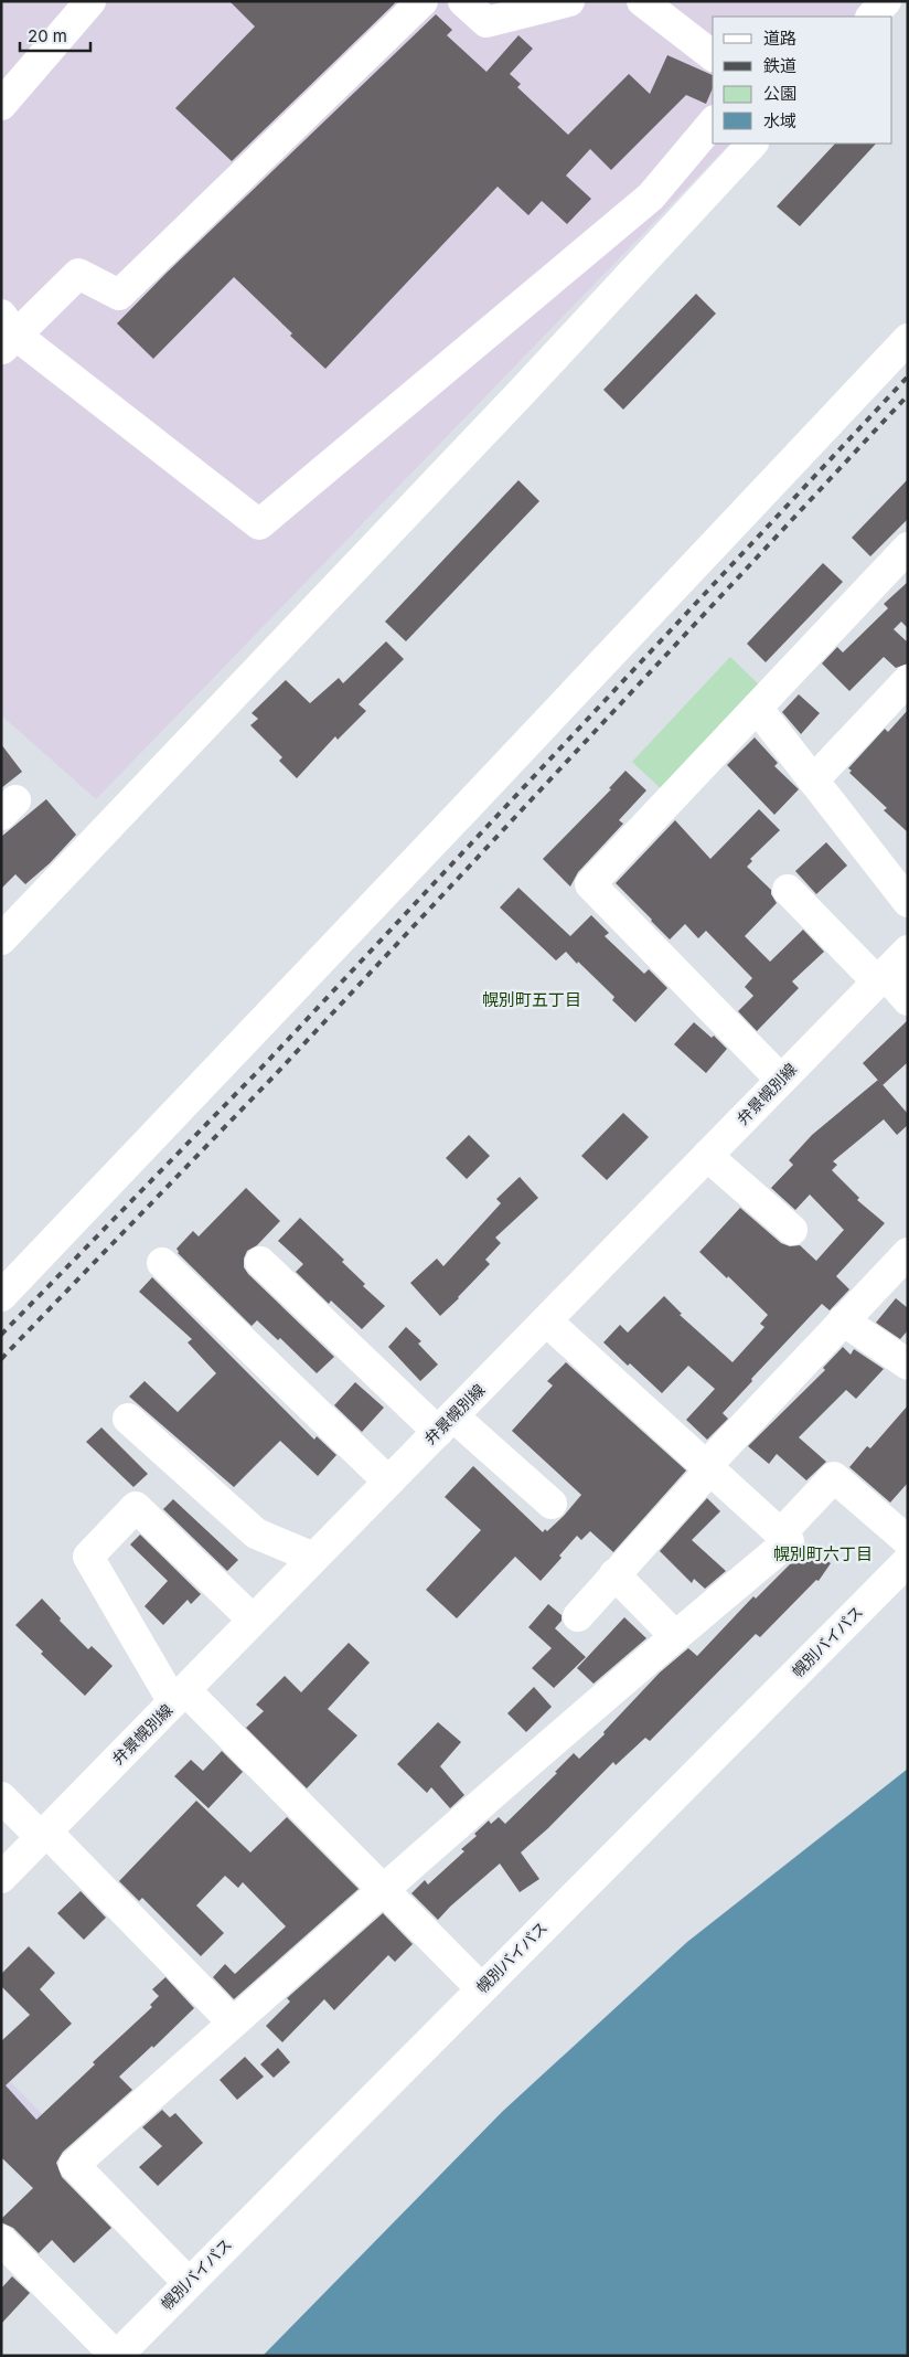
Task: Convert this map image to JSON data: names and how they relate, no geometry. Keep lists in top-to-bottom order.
{
  "streets": {
    "main road": ["弁景幌別線", "幌別バイパス"]
  },
  "districts": ["幌別町五丁目", "幌別町六丁目"],
  "legend": [
    "道路",
    "鉄道",
    "公園",
    "水域"
  ],
  "scale_bar": "20 m"
}
